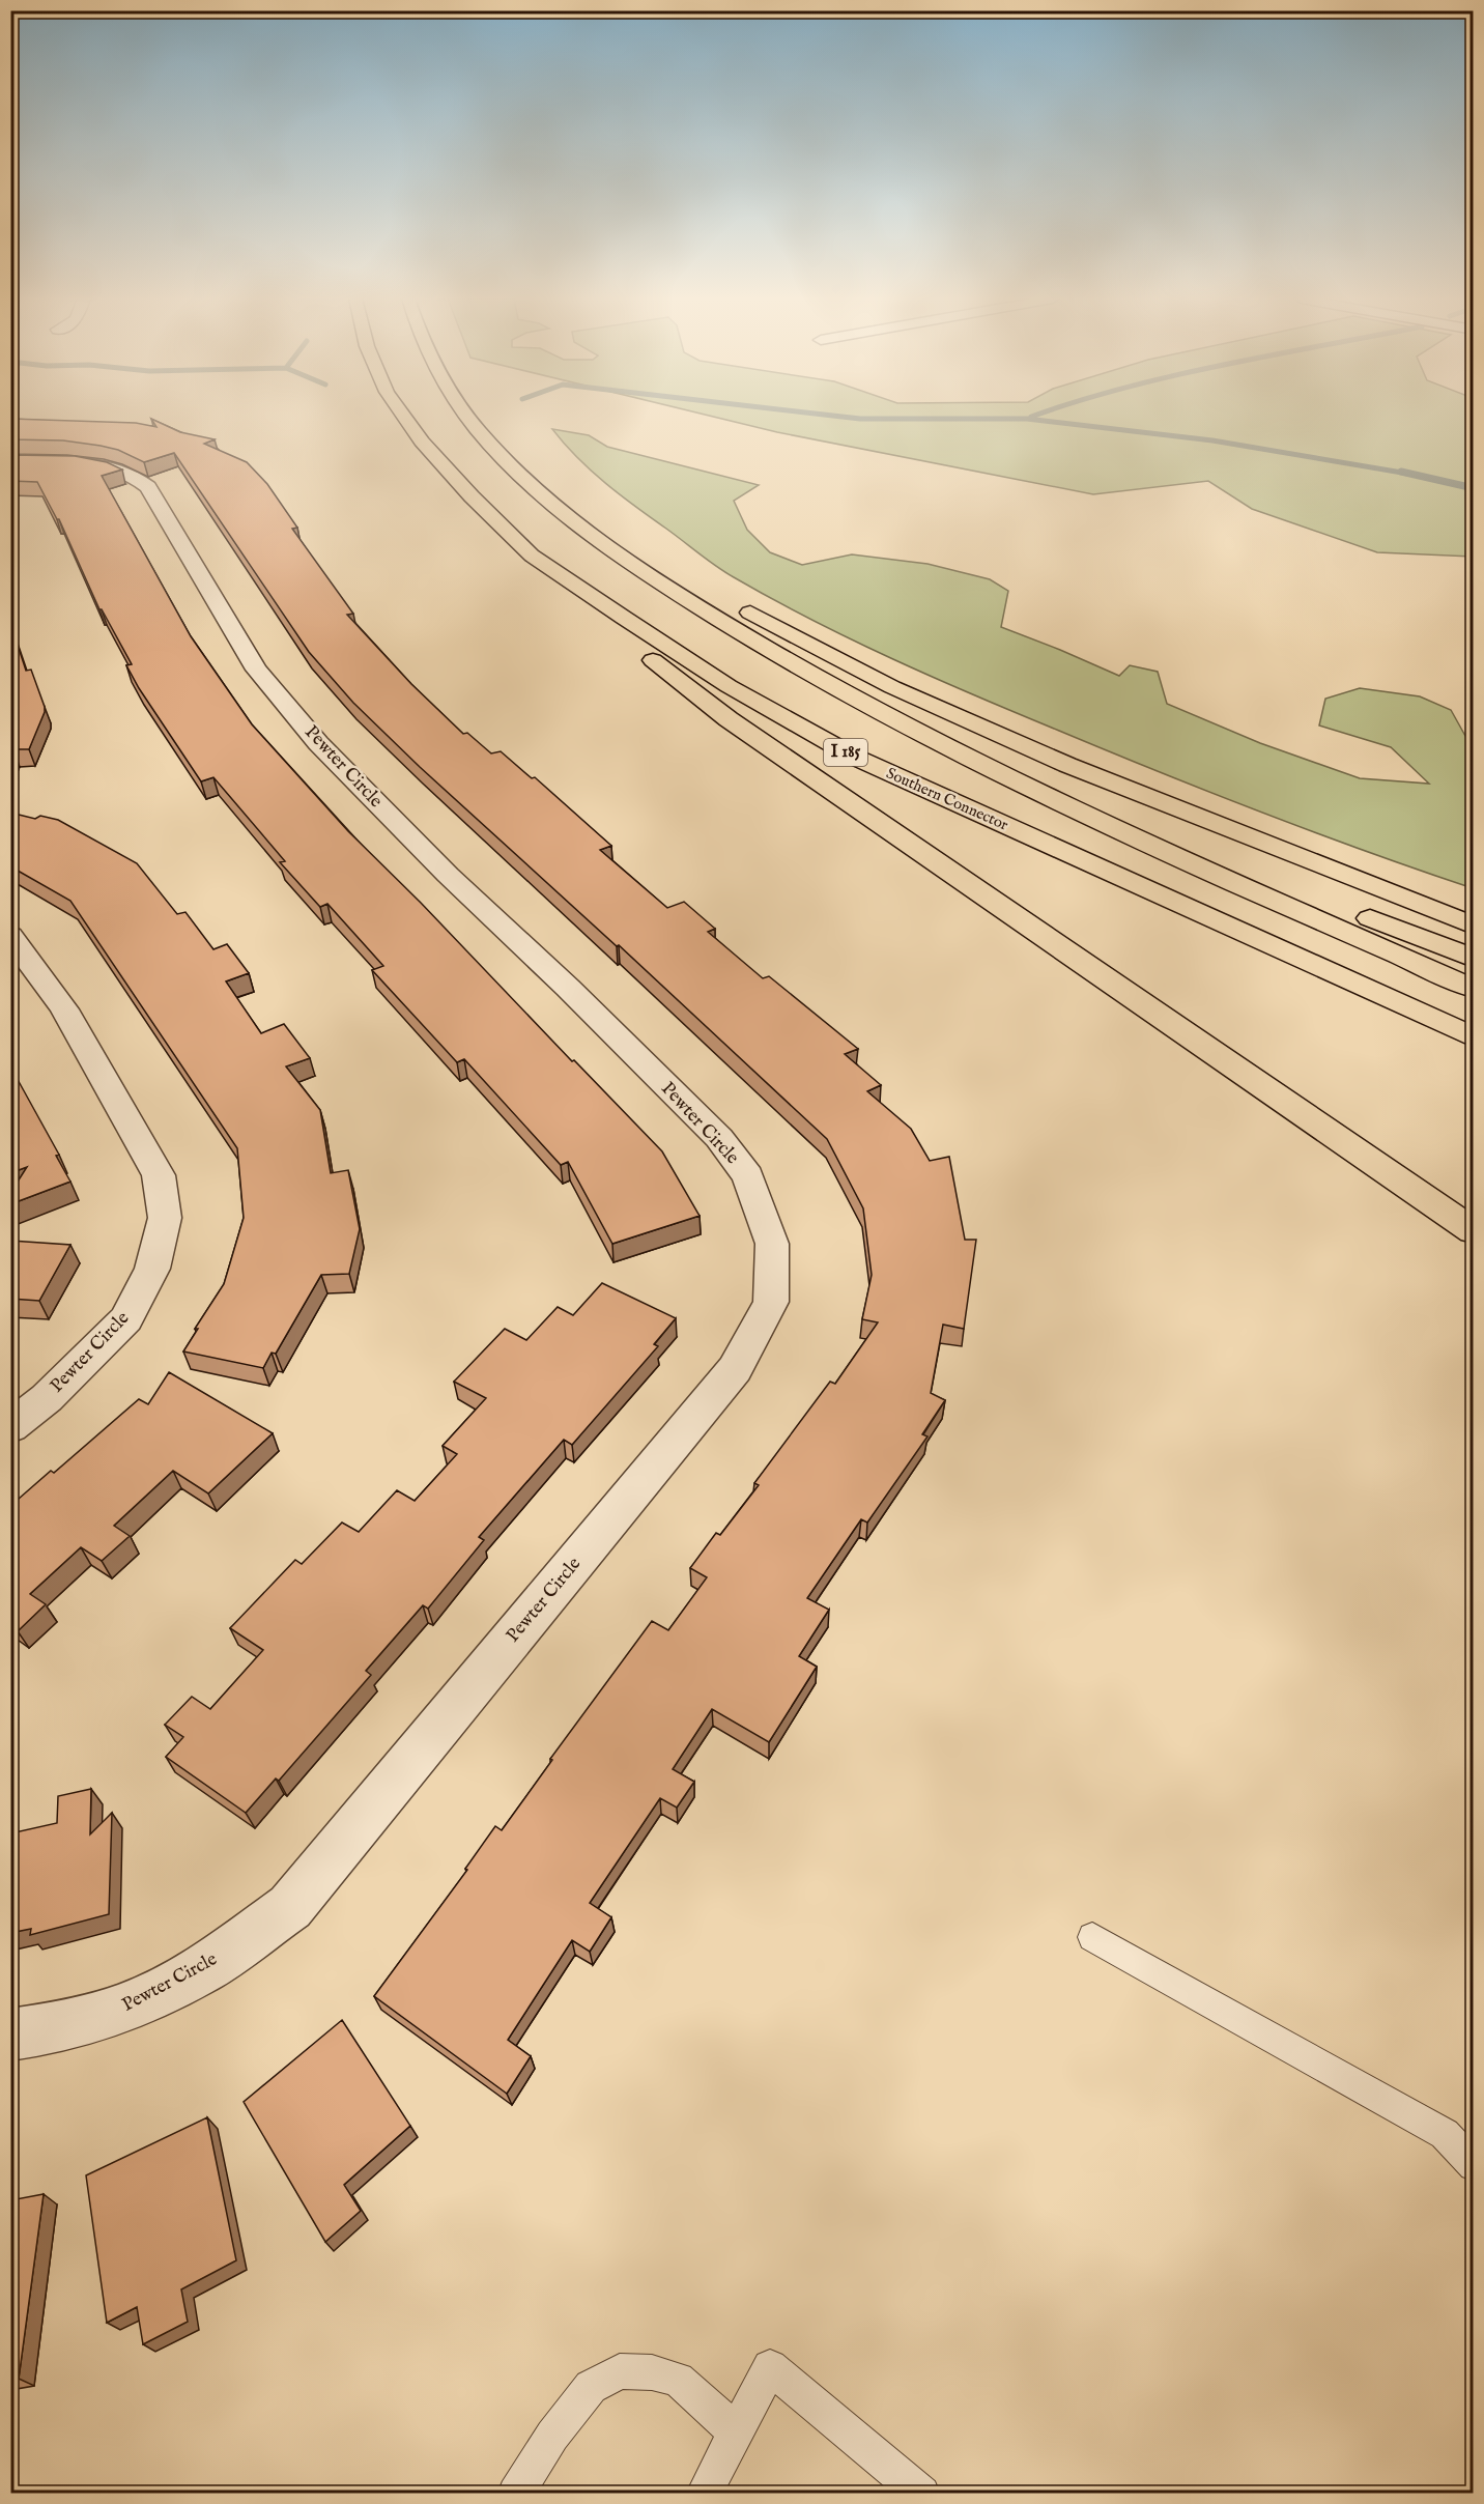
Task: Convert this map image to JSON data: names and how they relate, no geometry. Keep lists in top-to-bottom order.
{
  "streets": {
    "highway": ["I 185", "Southern Connector"],
    "street": ["Pewter Circle"]
  }
}
